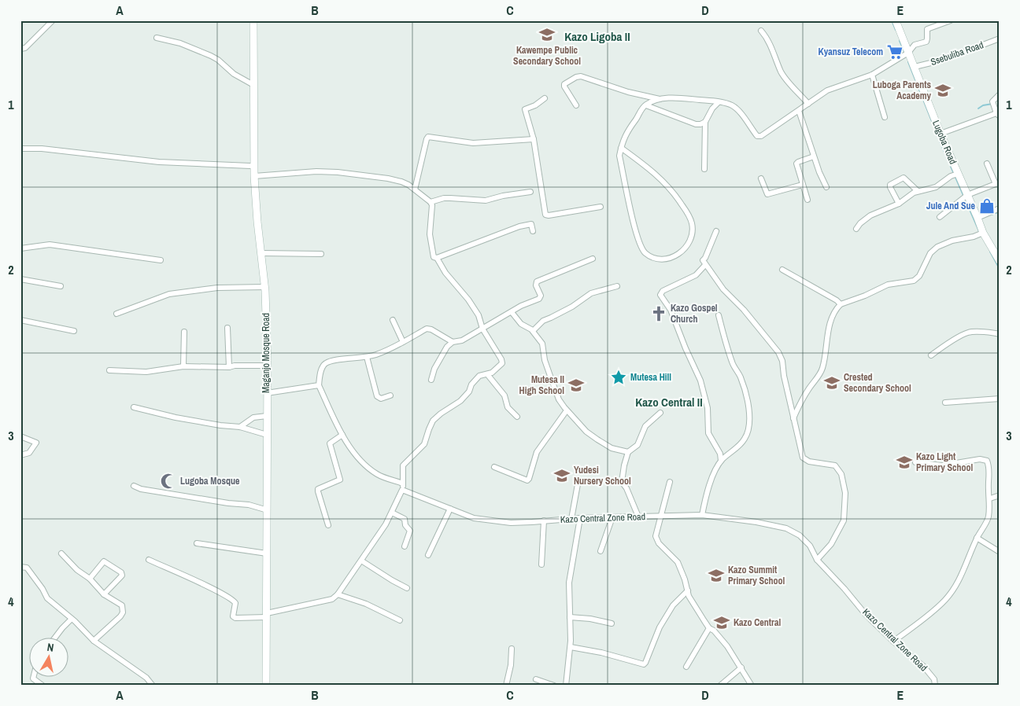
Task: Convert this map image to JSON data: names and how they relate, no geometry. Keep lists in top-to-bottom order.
{
  "streets": {
    "street": [
      "Ssebuliba Road",
      "Lugoba Road",
      "Maganjo Mosque Road",
      "Kazo Central Zone Road"
    ]
  },
  "crossings": [
    ["Ssebuliba Road", "Lugoba Road"]
  ],
  "districts": ["Kazo Ligoba II", "Kazo Central II"],
  "places": {
    "school or university": [
      "Kawempe Public Secondary School",
      "Luboga Parents Academy",
      "Crested Secondary School",
      "Mutesa II High School",
      "Kazo Light Primary School",
      "Yudesi Nursery School",
      "Kazo Summit Primary School",
      "Kazo Central"
    ],
    "supermarket": ["Kyansuz Telecom"],
    "shop": ["Jule And Sue"],
    "church": ["Kazo Gospel Church"],
    "place": ["Mutesa Hill"],
    "mosque": ["Lugoba Mosque"]
  },
  "north": "top",
  "grid": {
    "columns": [
      "A",
      "B",
      "C",
      "D",
      "E"
    ],
    "rows": [
      "1",
      "2",
      "3",
      "4"
    ]
  }
}
